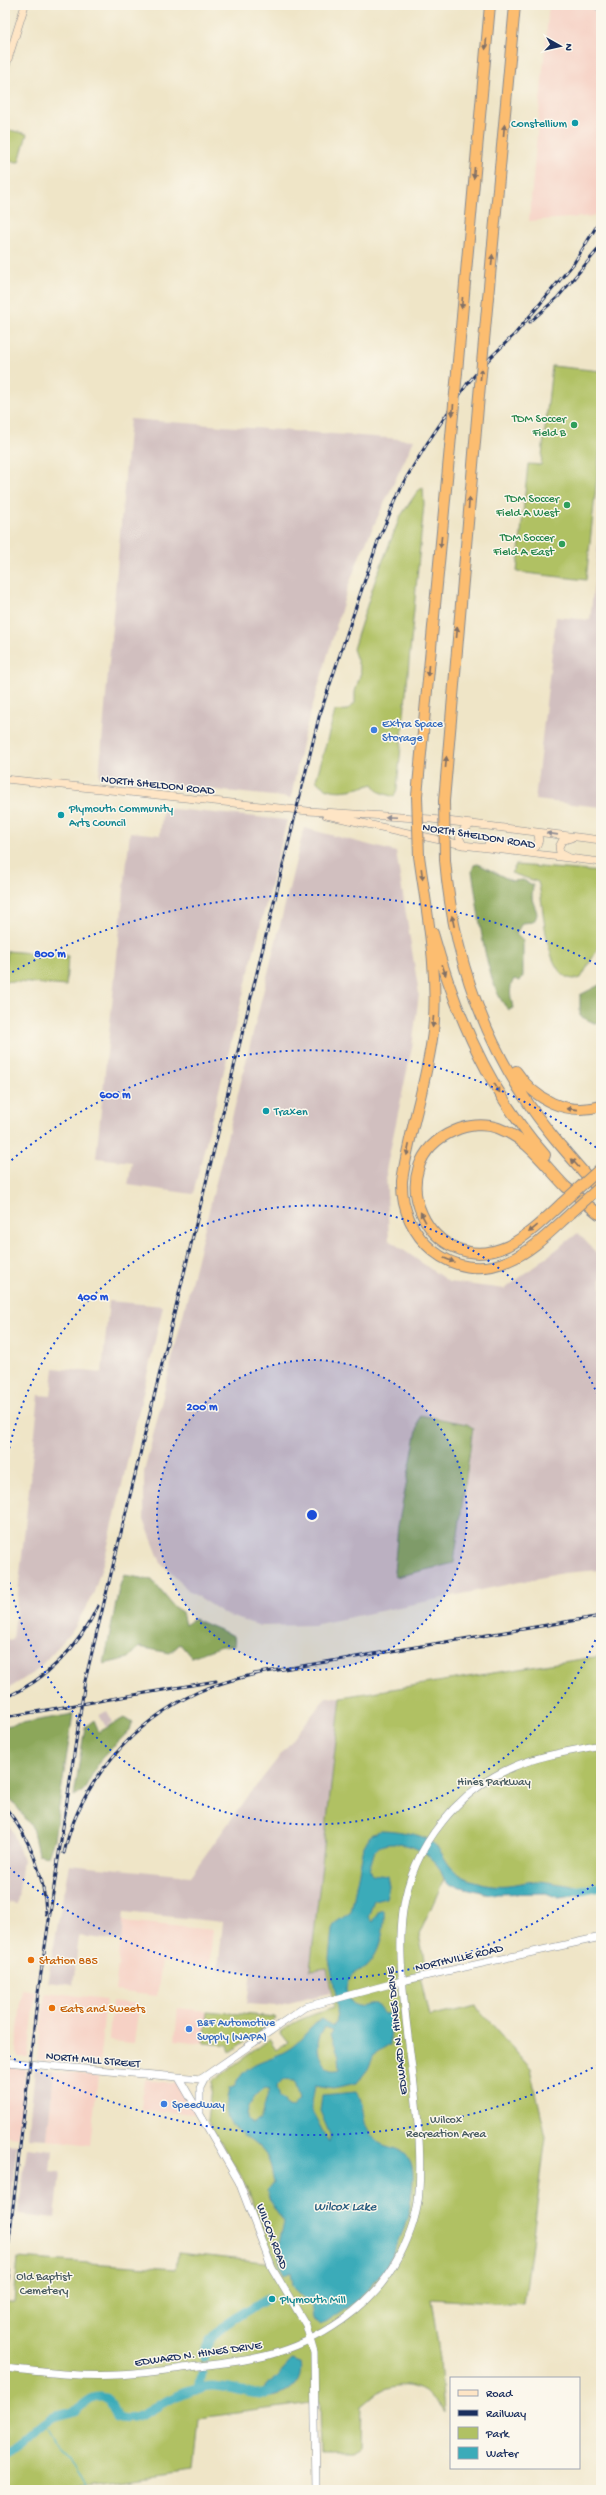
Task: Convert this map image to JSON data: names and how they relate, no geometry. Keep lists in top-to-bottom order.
{
  "streets": {
    "main road": ["NORTH SHELDON ROAD"],
    "street": [
      "NORTHVILLE ROAD",
      "EDWARD N. HINES DRIVE",
      "NORTH MILL STREET",
      "WILCOX ROAD"
    ]
  },
  "crossings": [
    ["NORTHVILLE ROAD", "EDWARD N. HINES DRIVE"],
    ["NORTHVILLE ROAD", "WILCOX ROAD"],
    ["EDWARD N. HINES DRIVE", "WILCOX ROAD"],
    ["NORTH MILL STREET", "WILCOX ROAD"]
  ],
  "water": ["Wilcox Lake"],
  "parks": ["Hines Parkway", "Wilcox Recreation Area", "Old Baptist Cemetery"],
  "places": [
    "Constellium",
    "TDM Soccer Field B",
    "TDM Soccer Field A West",
    "TDM Soccer Field A East",
    "Extra Space Storage",
    "Plymouth Community Arts Council",
    "Traxen",
    "Station 885",
    "Eats and Sweets",
    "B&F Automotive Supply (NAPA)",
    "Speedway",
    "Plymouth Mill"
  ],
  "legend": [
    "Road",
    "Railway",
    "Park",
    "Water"
  ],
  "north": "right",
  "rings": [
    "800 m",
    "600 m",
    "400 m",
    "200 m"
  ]
}
